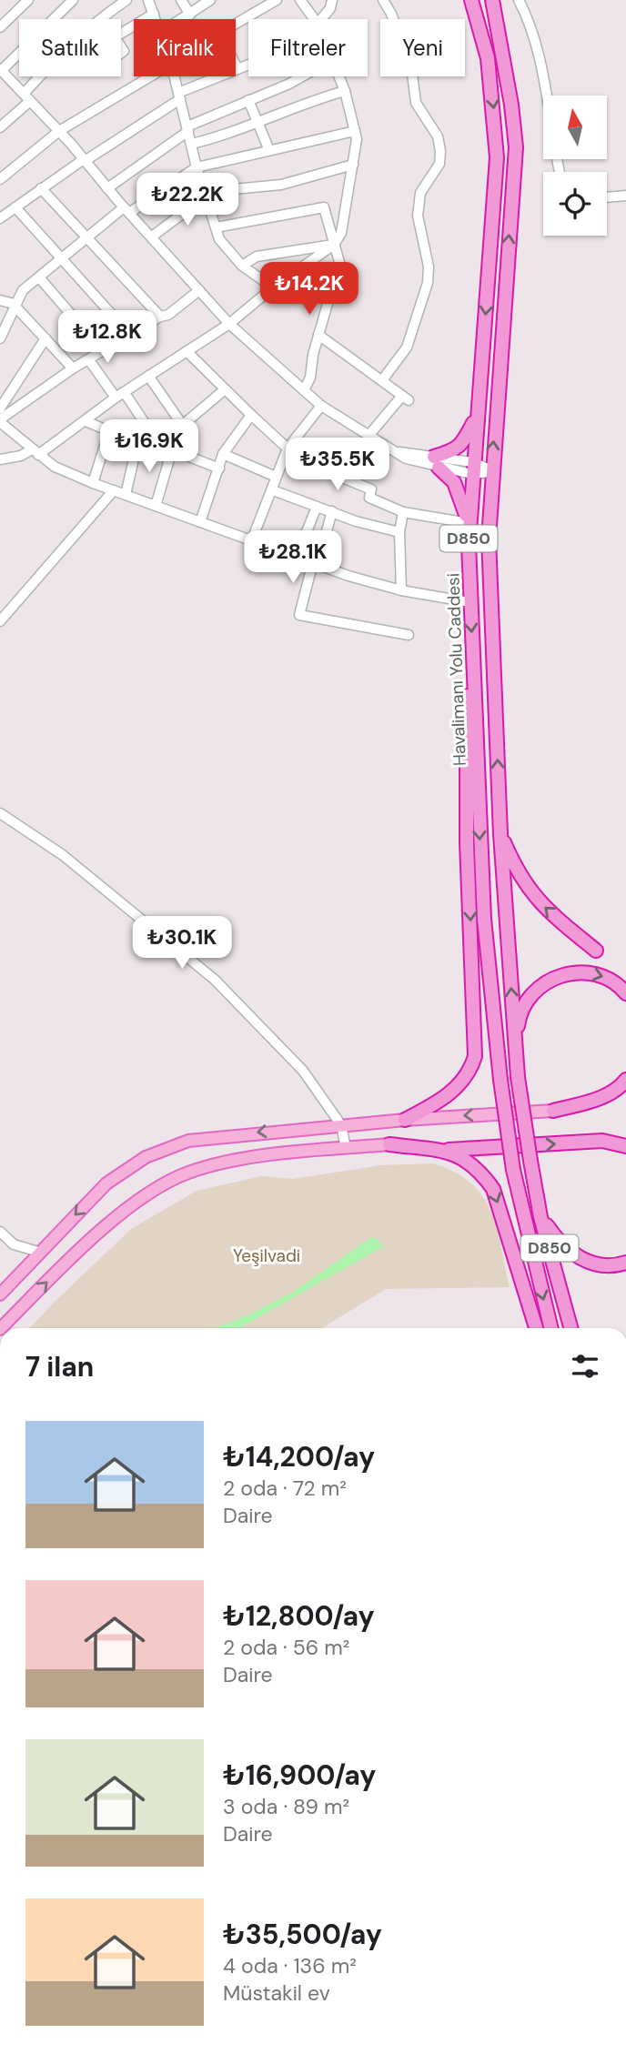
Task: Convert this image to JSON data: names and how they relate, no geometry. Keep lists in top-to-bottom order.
{
  "streets": {
    "highway": ["D850", "Havalimanı Yolu Caddesi"]
  },
  "parks": ["Yeşilvadi"],
  "north": "top",
  "page": {
    "chip": [
      "Satılık",
      "Kiralık",
      "Filtreler",
      "Yeni"
    ],
    "price": [
      "₺22.2K",
      "₺14.2K",
      "₺12.8K",
      "₺16.9K",
      "₺35.5K",
      "₺28.1K",
      "₺30.1K"
    ],
    "heading": "7 ilan",
    "list": [
      {
        "name": "₺14,200/ay",
        "note": "2 oda · 72 m² · Daire"
      },
      {
        "name": "₺12,800/ay",
        "note": "2 oda · 56 m² · Daire"
      },
      {
        "name": "₺16,900/ay",
        "note": "3 oda · 89 m² · Daire"
      },
      {
        "name": "₺35,500/ay",
        "note": "4 oda · 136 m² · Müstakil ev"
      }
    ]
  }
}
